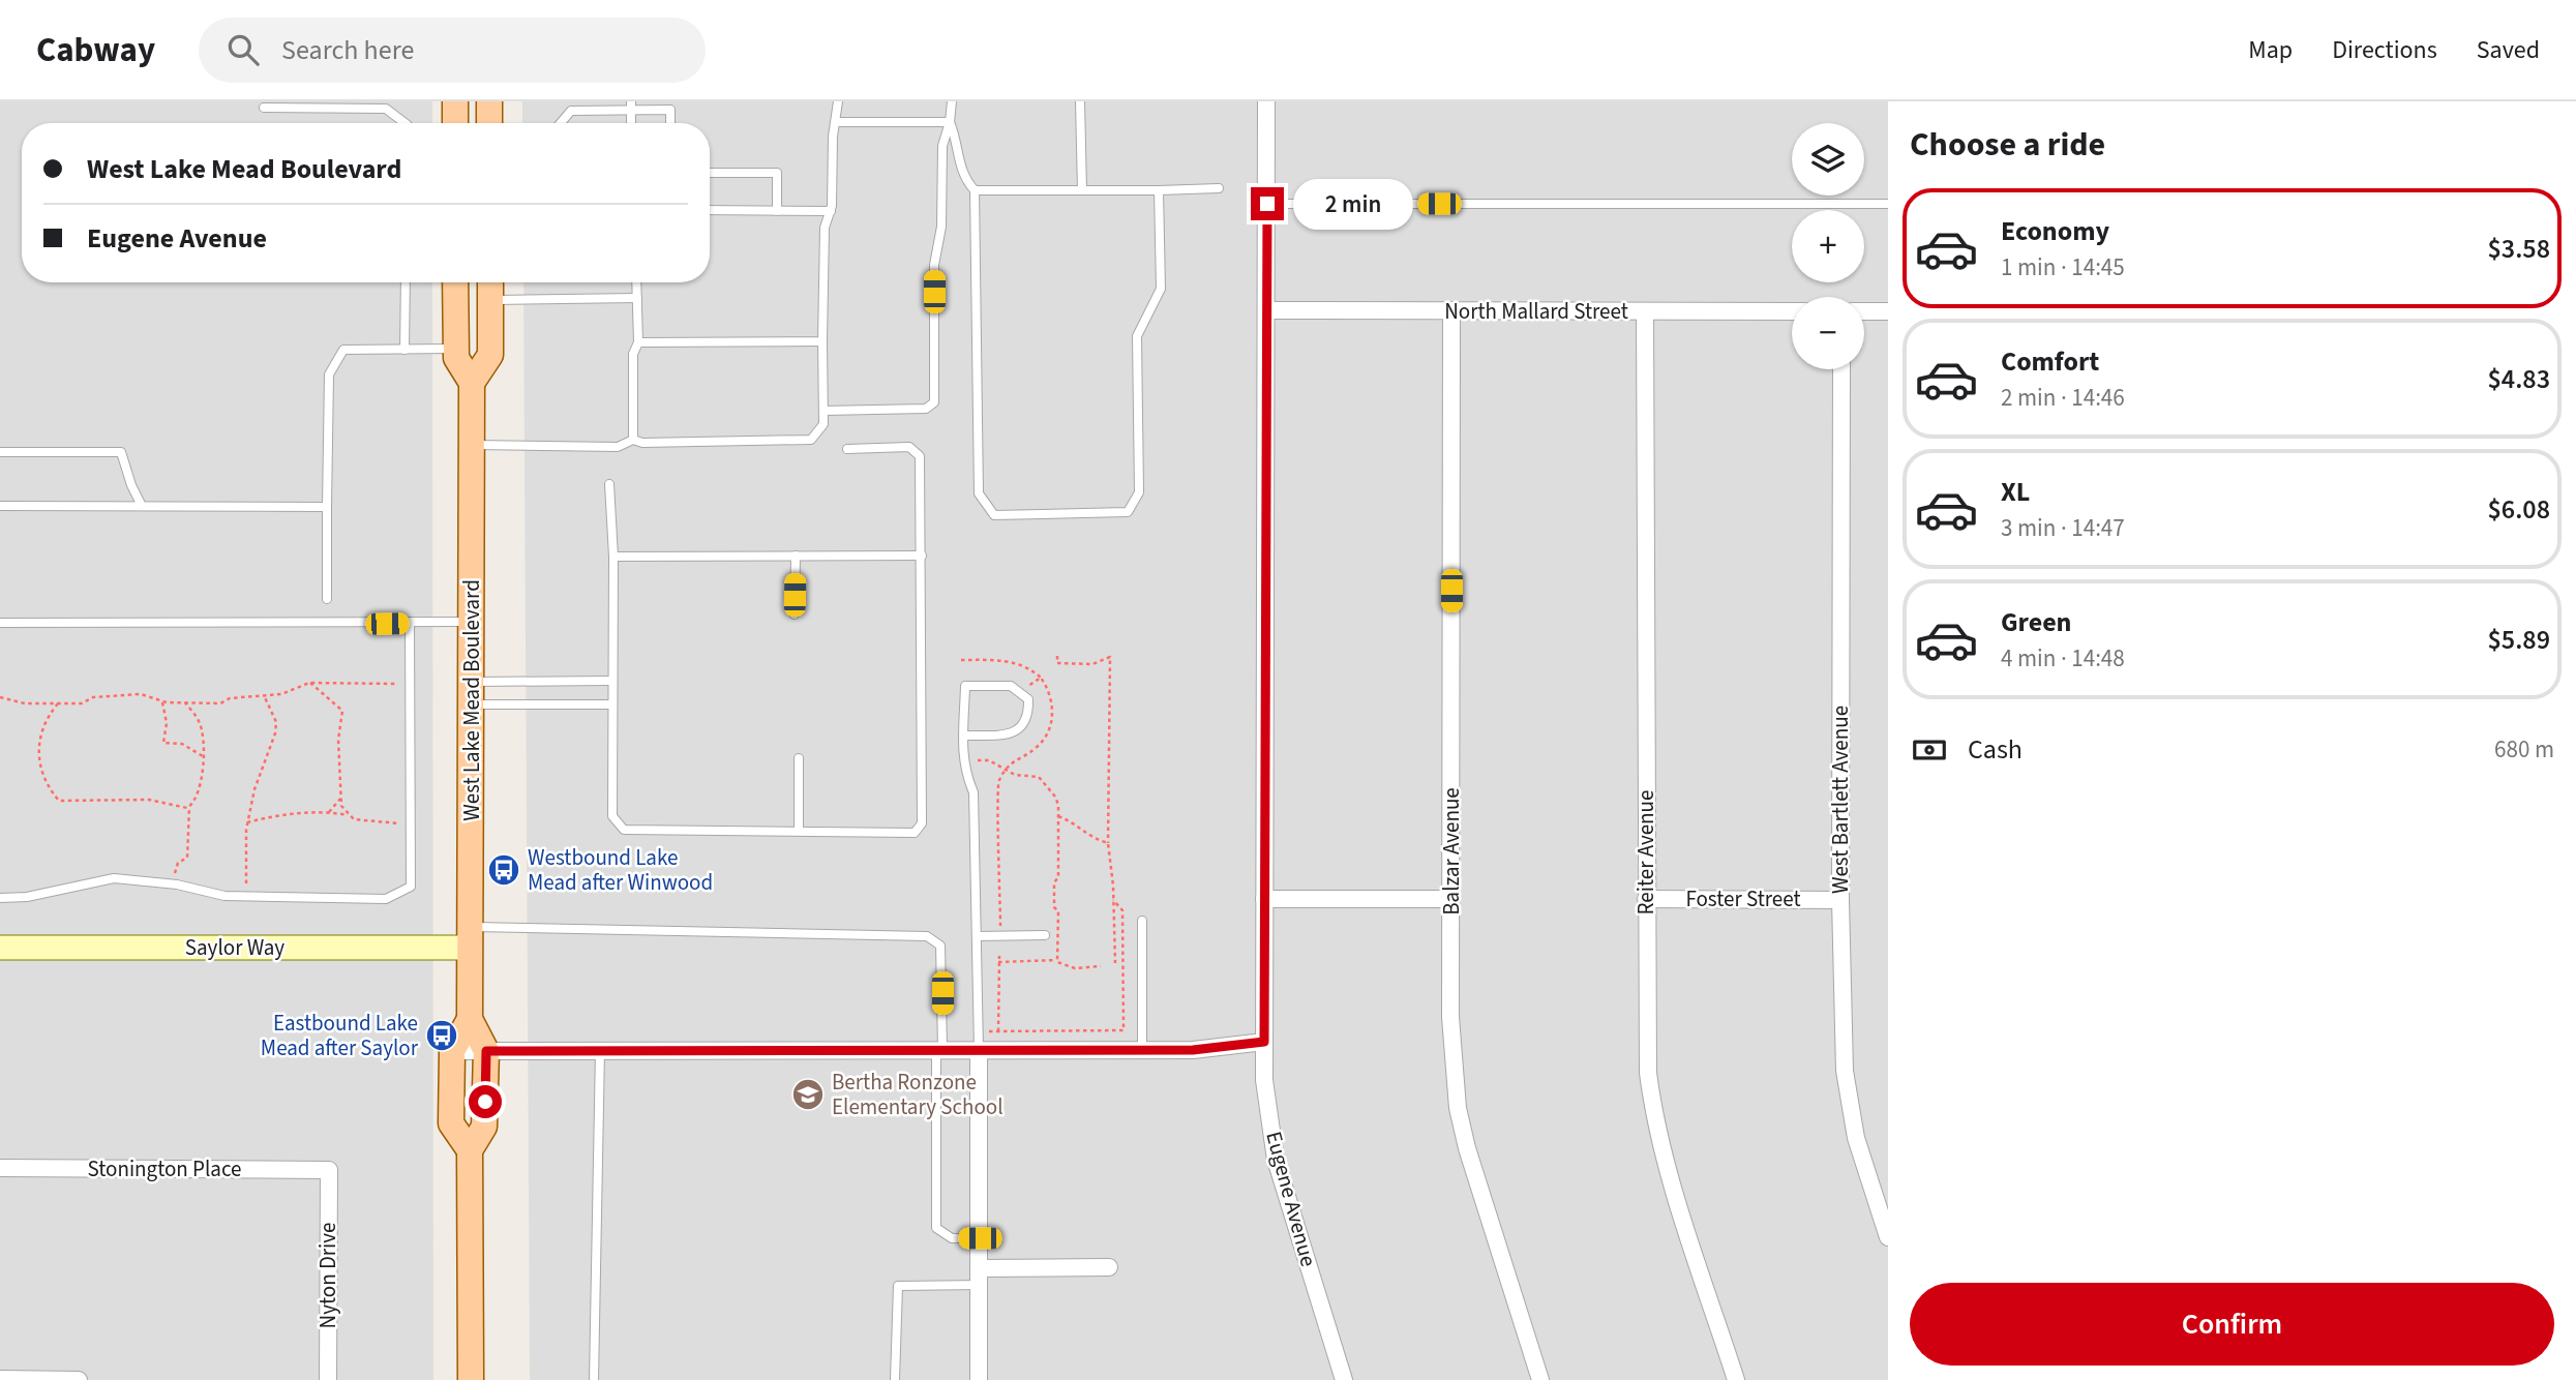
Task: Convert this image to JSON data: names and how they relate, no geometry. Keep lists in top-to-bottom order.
{
  "streets": {
    "main road": ["West Lake Mead Boulevard"],
    "street": [
      "North Mallard Street",
      "West Bartlett Avenue",
      "Balzar Avenue",
      "Reiter Avenue",
      "Foster Street",
      "Saylor Way",
      "Stonington Place",
      "Eugene Avenue",
      "Nyton Drive"
    ]
  },
  "crossings": [
    ["North Mallard Street", "Balzar Avenue"],
    ["North Mallard Street", "Reiter Avenue"],
    ["North Mallard Street", "Eugene Avenue"],
    ["West Lake Mead Boulevard", "Saylor Way"],
    ["West Bartlett Avenue", "Foster Street"],
    ["Reiter Avenue", "Foster Street"],
    ["Stonington Place", "Nyton Drive"]
  ],
  "places": {
    "bus stop": ["Westbound Lake Mead after Winwood", "Eastbound Lake Mead after Saylor"],
    "school or university": ["Bertha Ronzone Elementary School"]
  },
  "page": {
    "header": "Cabway",
    "search": "Search here",
    "nav": ["Map", "Directions", "Saved"],
    "heading": "Choose a ride",
    "map_buttons": ["+", "−"],
    "banner": ["West Lake Mead Boulevard", "Eugene Avenue"],
    "bubble": "2 min",
    "list": [
      {
        "name": "Economy",
        "note": "1 min · 14:45",
        "value": "$3.58"
      },
      {
        "name": "Comfort",
        "note": "2 min · 14:46",
        "value": "$4.83"
      },
      {
        "name": "XL",
        "note": "3 min · 14:47",
        "value": "$6.08"
      },
      {
        "name": "Green",
        "note": "4 min · 14:48",
        "value": "$5.89"
      }
    ],
    "pay": ["Cash", "680 m"],
    "buttons": "Confirm"
  }
}
